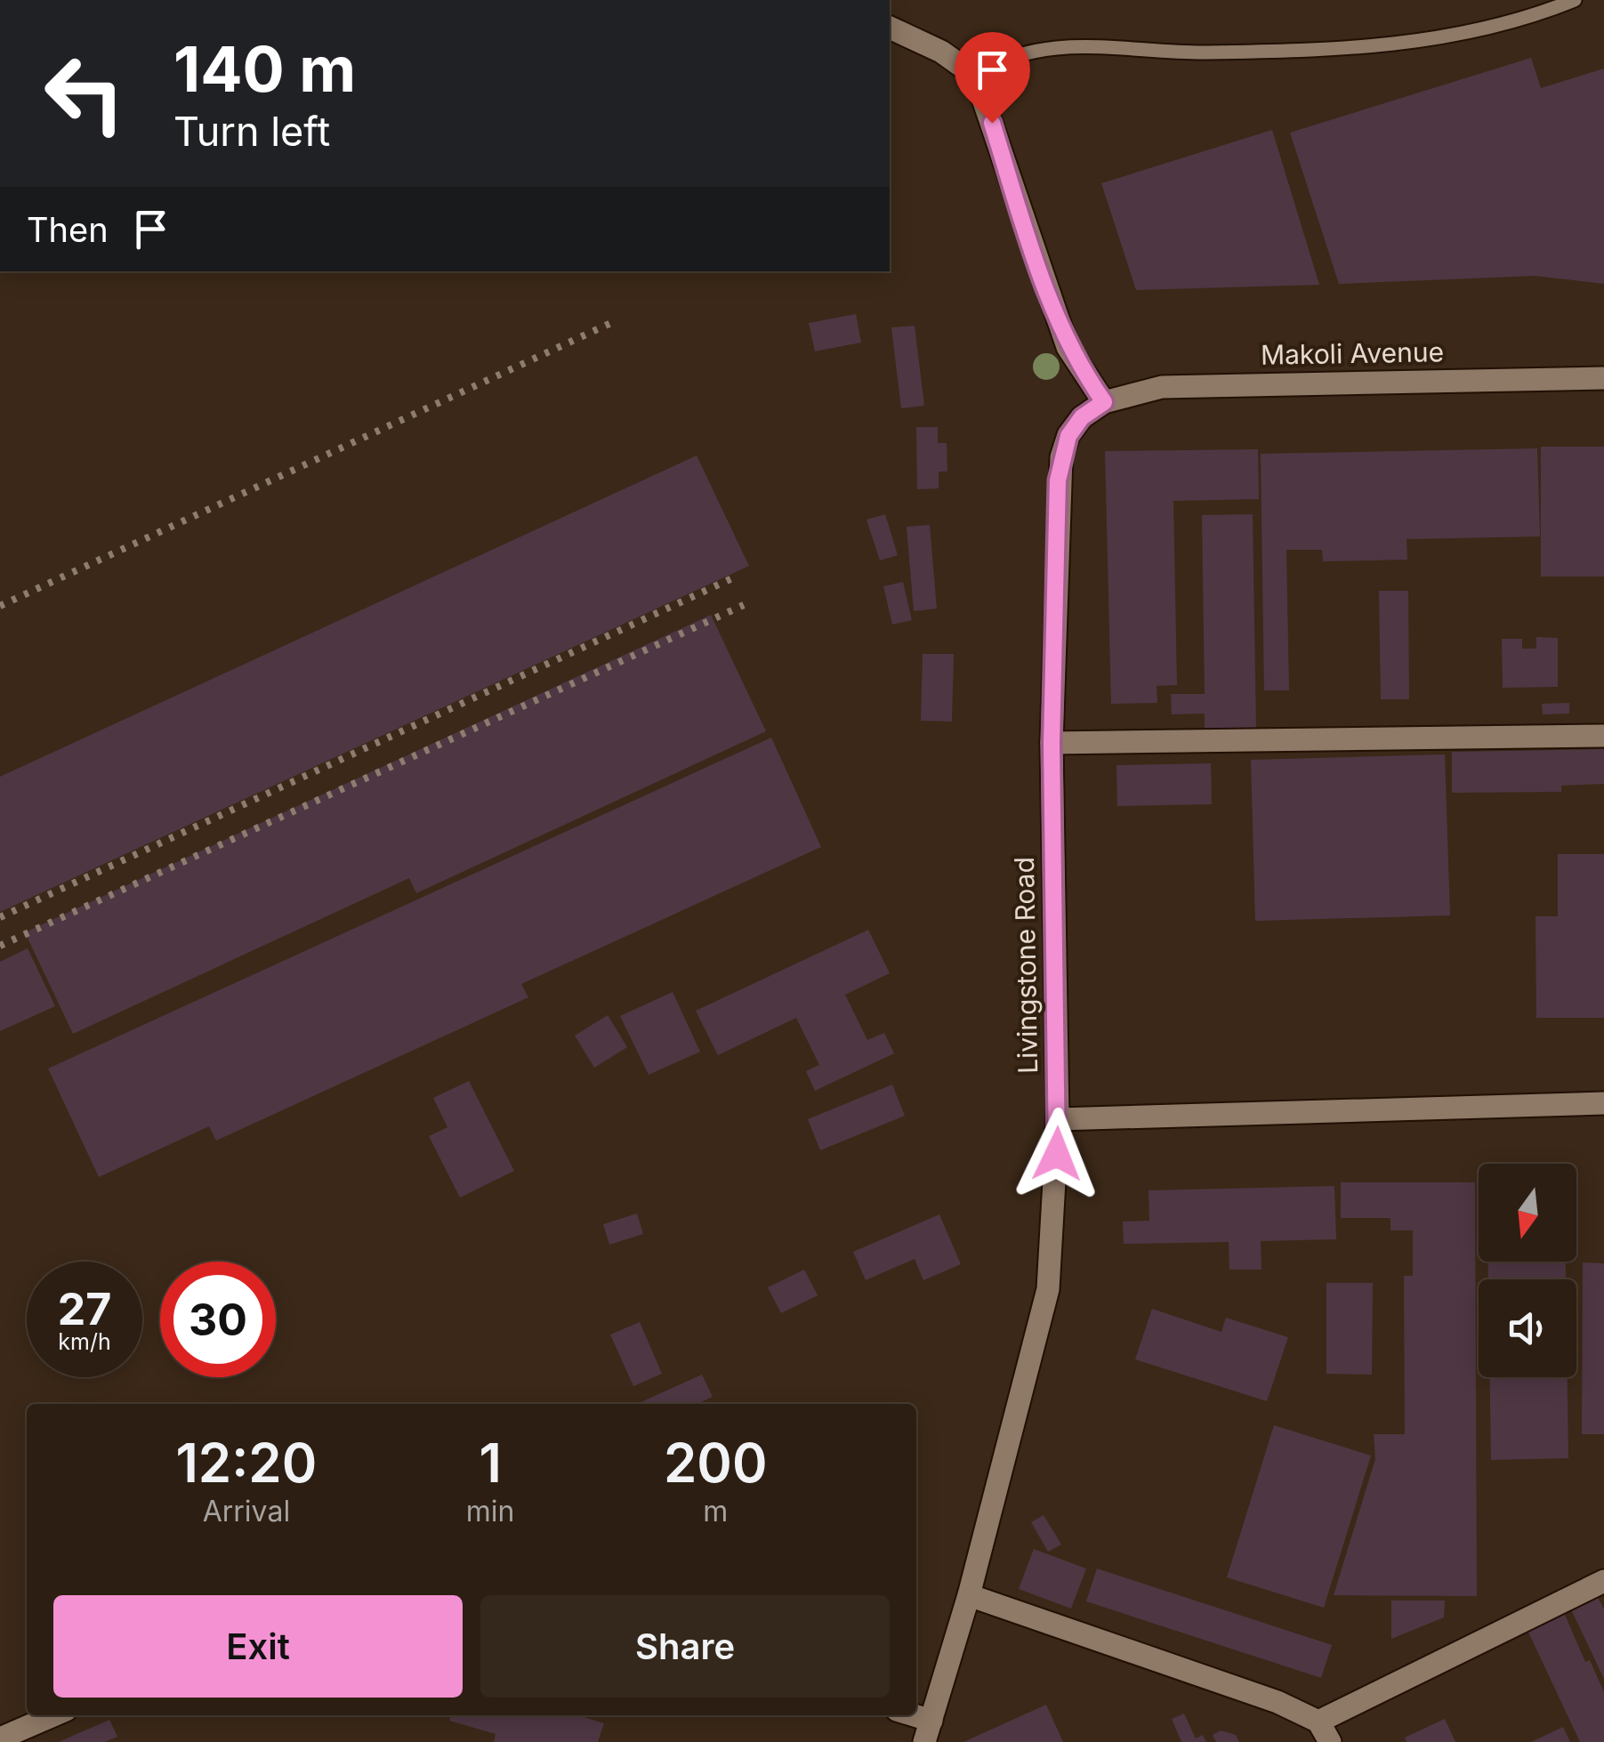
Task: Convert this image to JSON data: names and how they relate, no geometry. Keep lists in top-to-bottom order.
{
  "streets": {
    "street": ["Makoli Avenue", "Livingstone Road"]
  },
  "crossings": [
    ["Makoli Avenue", "Livingstone Road"]
  ],
  "north": "bottom",
  "page": {
    "turn": ["140 m", "Turn left"],
    "then": "Then",
    "speed": "27 km/h",
    "limit": "30",
    "eta": [
      "12:20",
      "Arrival",
      "1",
      "min",
      "200",
      "m"
    ],
    "buttons": ["Exit", "Share"]
  }
}
